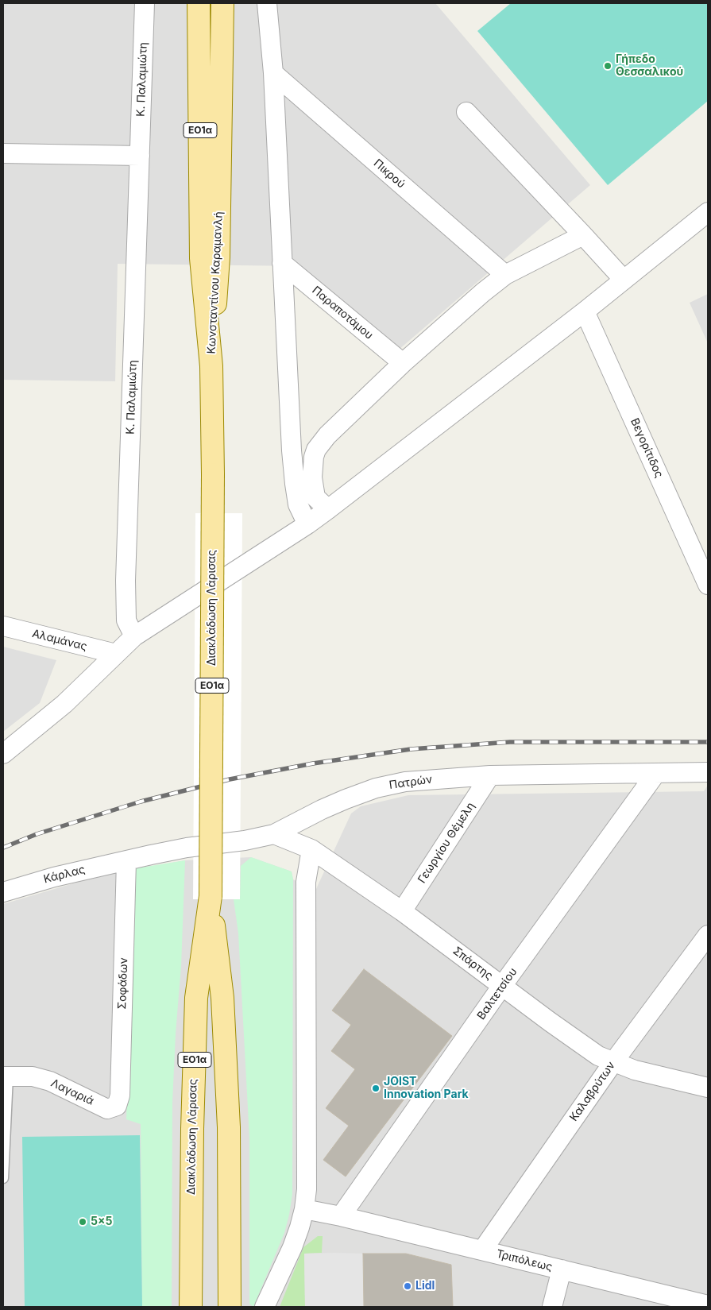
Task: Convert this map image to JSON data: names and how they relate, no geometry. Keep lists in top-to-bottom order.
{
  "streets": {
    "main road": ["ΕΟ1α", "Κωνσταντίνου Καραμανλή", "Διακλάδωση Λάρισας"],
    "street": [
      "Κ. Παλαμιώτη",
      "Πικρού",
      "Παραποτάμου",
      "Βεγορίτιδος",
      "Αλαμάνας",
      "Πατρών",
      "Γεωργίου Θέμελη",
      "Κάρλας",
      "Σπάρτης",
      "Σοφάδων",
      "Βαλτετσίου",
      "Καλαβρύτων",
      "Λαγαριά",
      "Τριπόλεως"
    ]
  },
  "crossings": [
    ["Κωνσταντίνου Καραμανλή", "Διακλάδωση Λάρισας"],
    ["Πατρών", "Γεωργίου Θέμελη"],
    ["Πατρών", "Κάρλας"],
    ["Πατρών", "Σπάρτης"],
    ["Πατρών", "Σοφάδων"],
    ["Πατρών", "Βαλτετσίου"],
    ["Γεωργίου Θέμελη", "Σπάρτης"],
    ["Κάρλας", "Σοφάδων"],
    ["Σπάρτης", "Βαλτετσίου"],
    ["Σπάρτης", "Καλαβρύτων"],
    ["Σοφάδων", "Λαγαριά"],
    ["Βαλτετσίου", "Τριπόλεως"],
    ["Καλαβρύτων", "Τριπόλεως"]
  ],
  "places": [
    "Γήπεδο Θεσσαλικού",
    "JOIST Innovation Park",
    "5x5",
    "Lidl"
  ]
}
